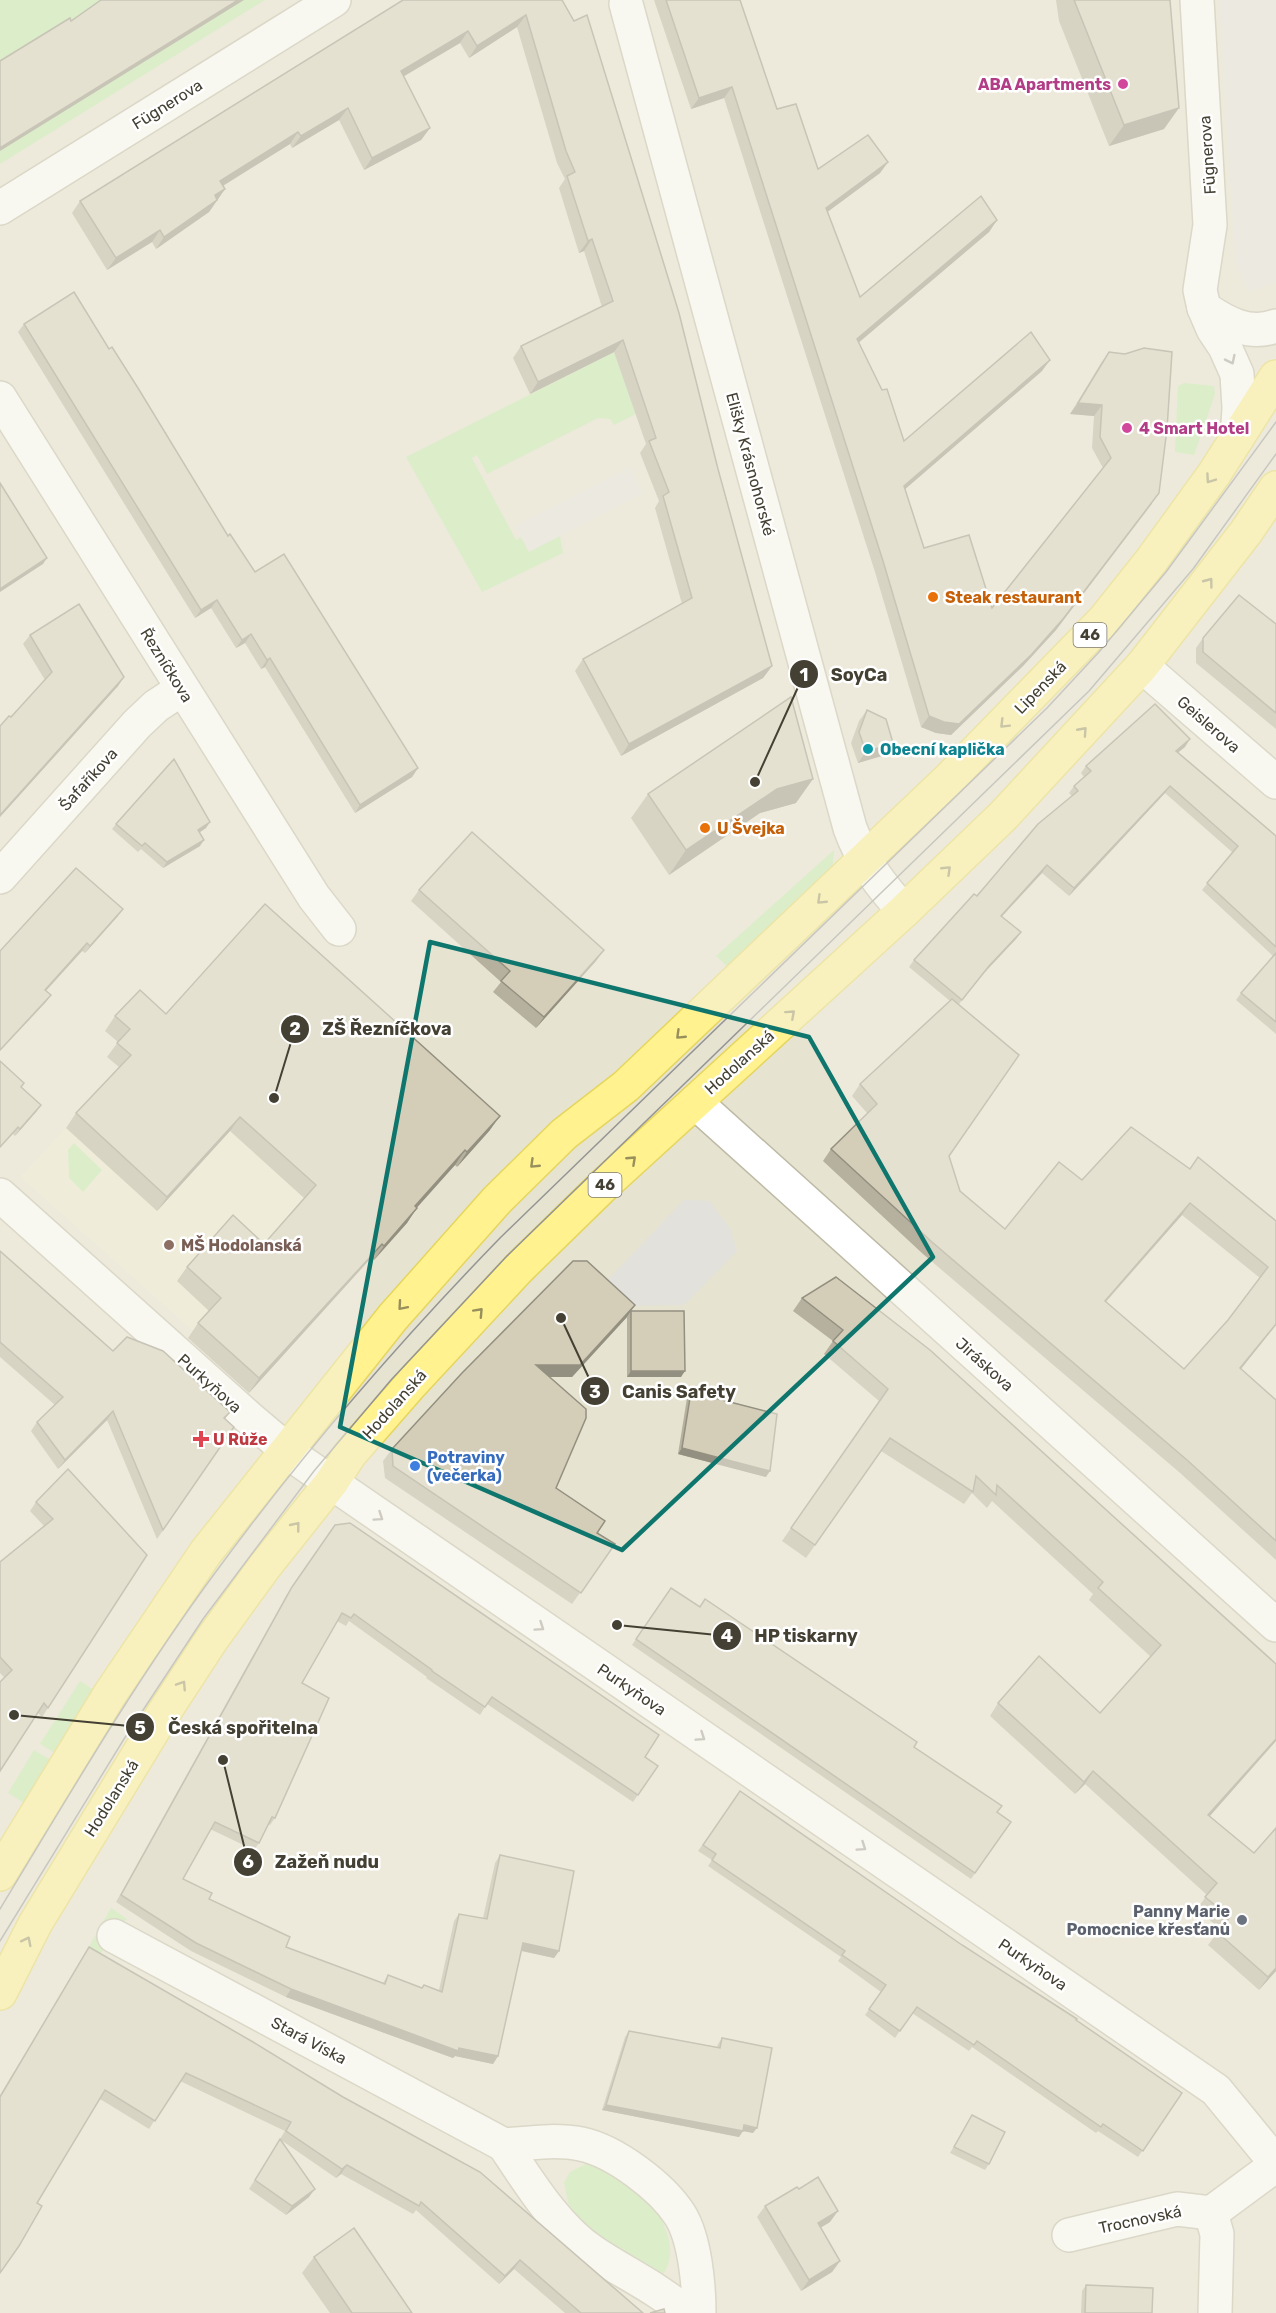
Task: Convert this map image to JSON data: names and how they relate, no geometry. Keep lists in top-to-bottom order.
{
  "streets": {
    "main road": ["46", "Lipenská", "Hodolanská"],
    "street": [
      "Fügnerova",
      "Elišky Krásnohorské",
      "Řezníčkova",
      "Geislerova",
      "Šafaříkova",
      "Jiráskova",
      "Purkyňova",
      "Stará Víska",
      "Trocnovská"
    ]
  },
  "crossings": [
    ["Fügnerova", "Lipenská"],
    ["Elišky Krásnohorské", "46"],
    ["Elišky Krásnohorské", "Lipenská"],
    ["Elišky Krásnohorské", "Hodolanská"],
    ["46", "Geislerova"],
    ["46", "Hodolanská"],
    ["Řezníčkova", "Šafaříkova"],
    ["Lipenská", "Purkyňova"],
    ["Hodolanská", "Jiráskova"],
    ["Hodolanská", "Purkyňova"]
  ],
  "one_way": ["Hodolanská", "Purkyňova"],
  "places": {
    "other": [
      "ABA Apartments",
      "4 Smart Hotel",
      "Steak restaurant",
      "Obecní kaplička",
      "SoyCa",
      "U Švejka",
      "ZŠ Řezníčkova",
      "MŠ Hodolanská",
      "Canis Safety",
      "Potraviny (večerka)",
      "HP tiskarny",
      "Česká spořitelna",
      "Zažeň nudu",
      "Panny Marie Pomocnice křesťanů"
    ],
    "health": ["U Růže"]
  }
}
